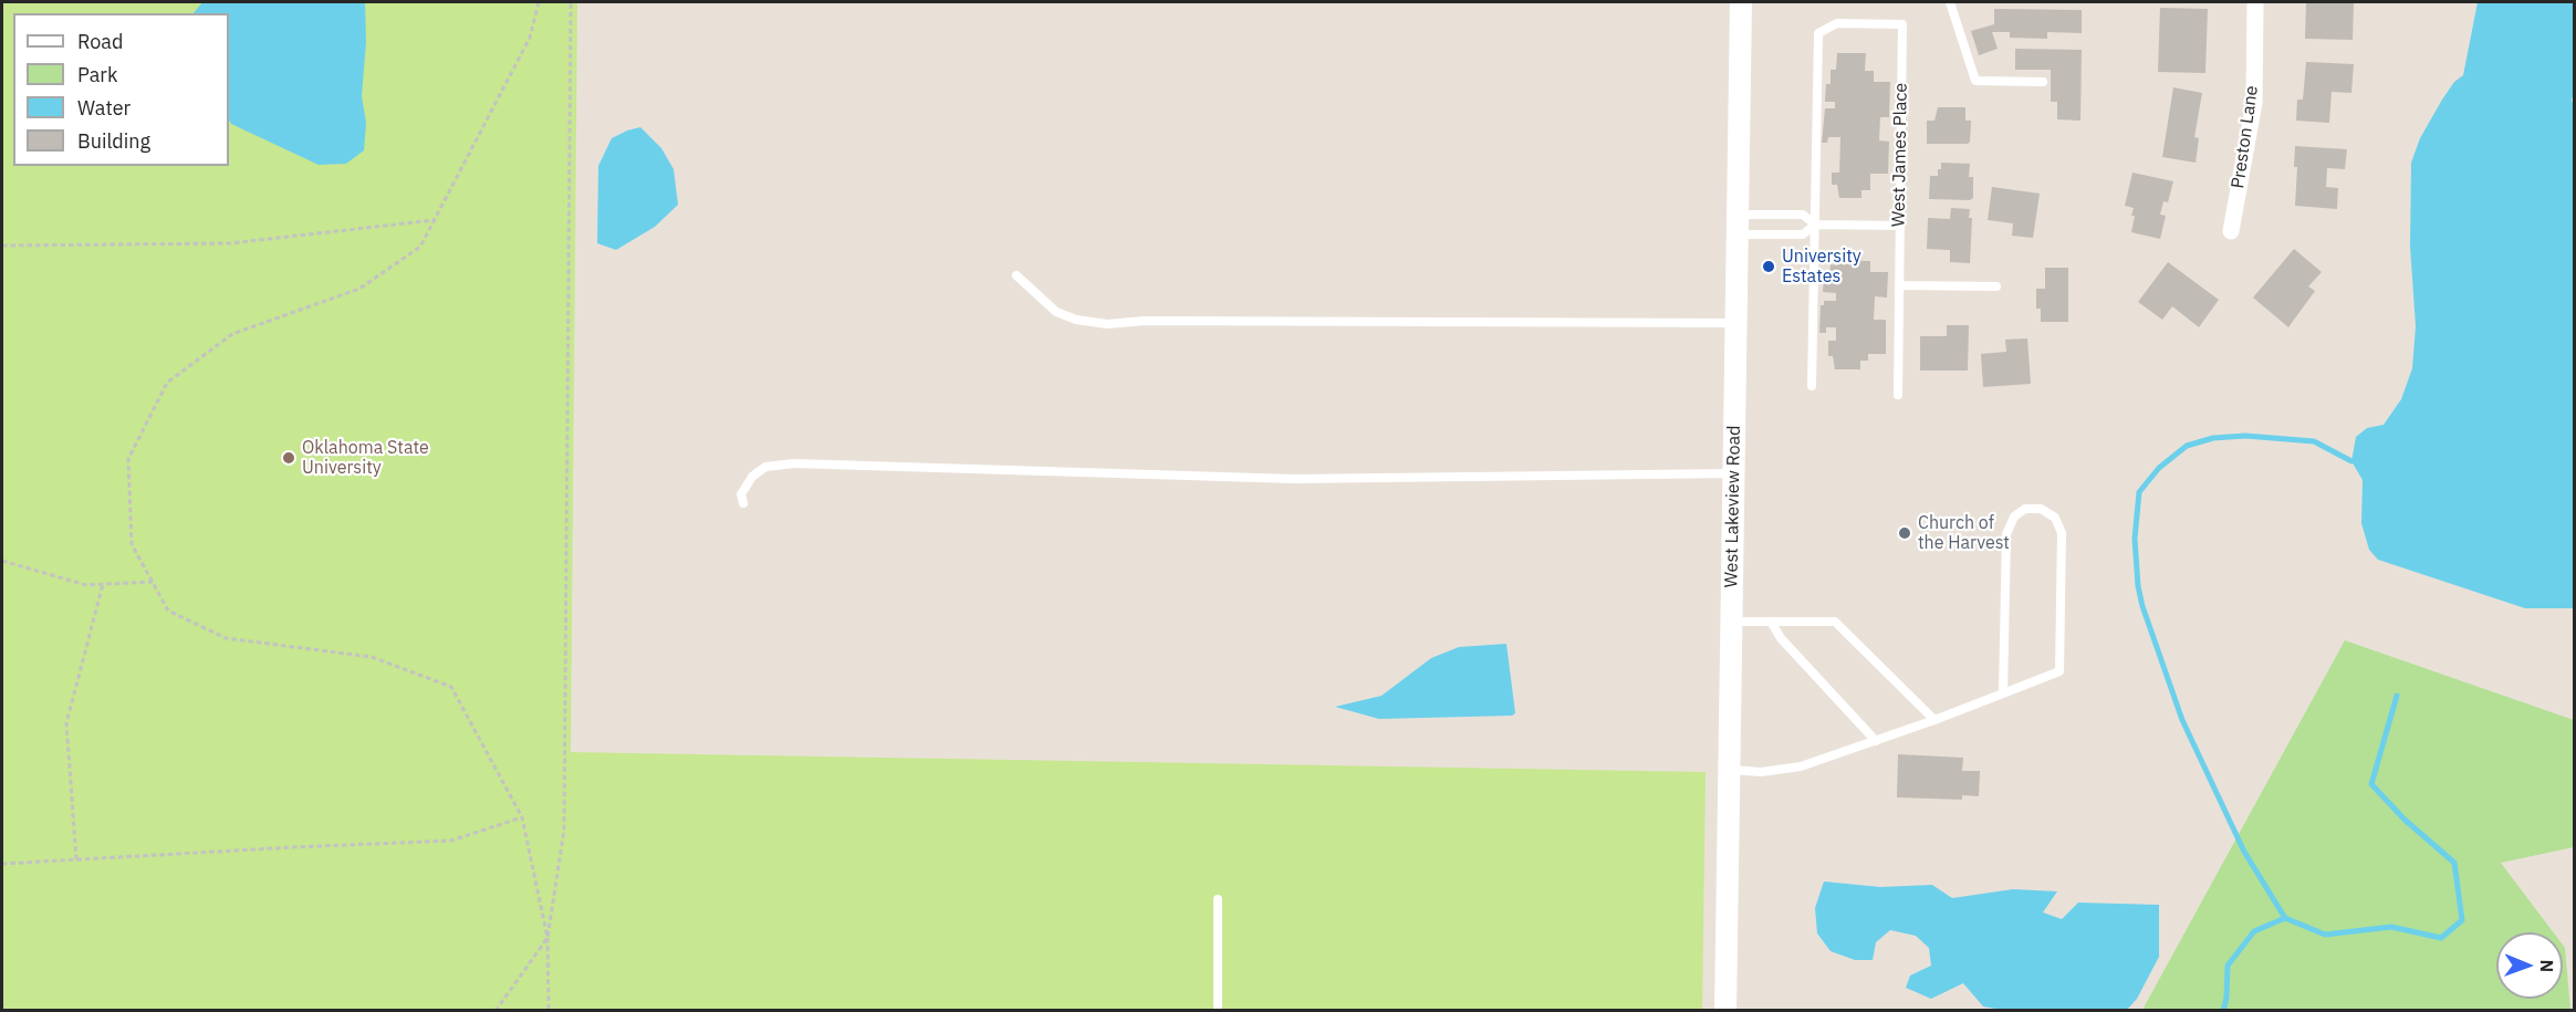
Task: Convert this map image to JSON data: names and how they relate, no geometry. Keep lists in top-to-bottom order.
{
  "streets": {
    "main road": ["West Lakeview Road"],
    "street": ["Preston Lane"],
    "lane": ["West James Place"]
  },
  "places": ["University Estates", "Oklahoma State University", "Church of the Harvest"],
  "legend": [
    "Road",
    "Park",
    "Water",
    "Building"
  ],
  "north": "right"
}
